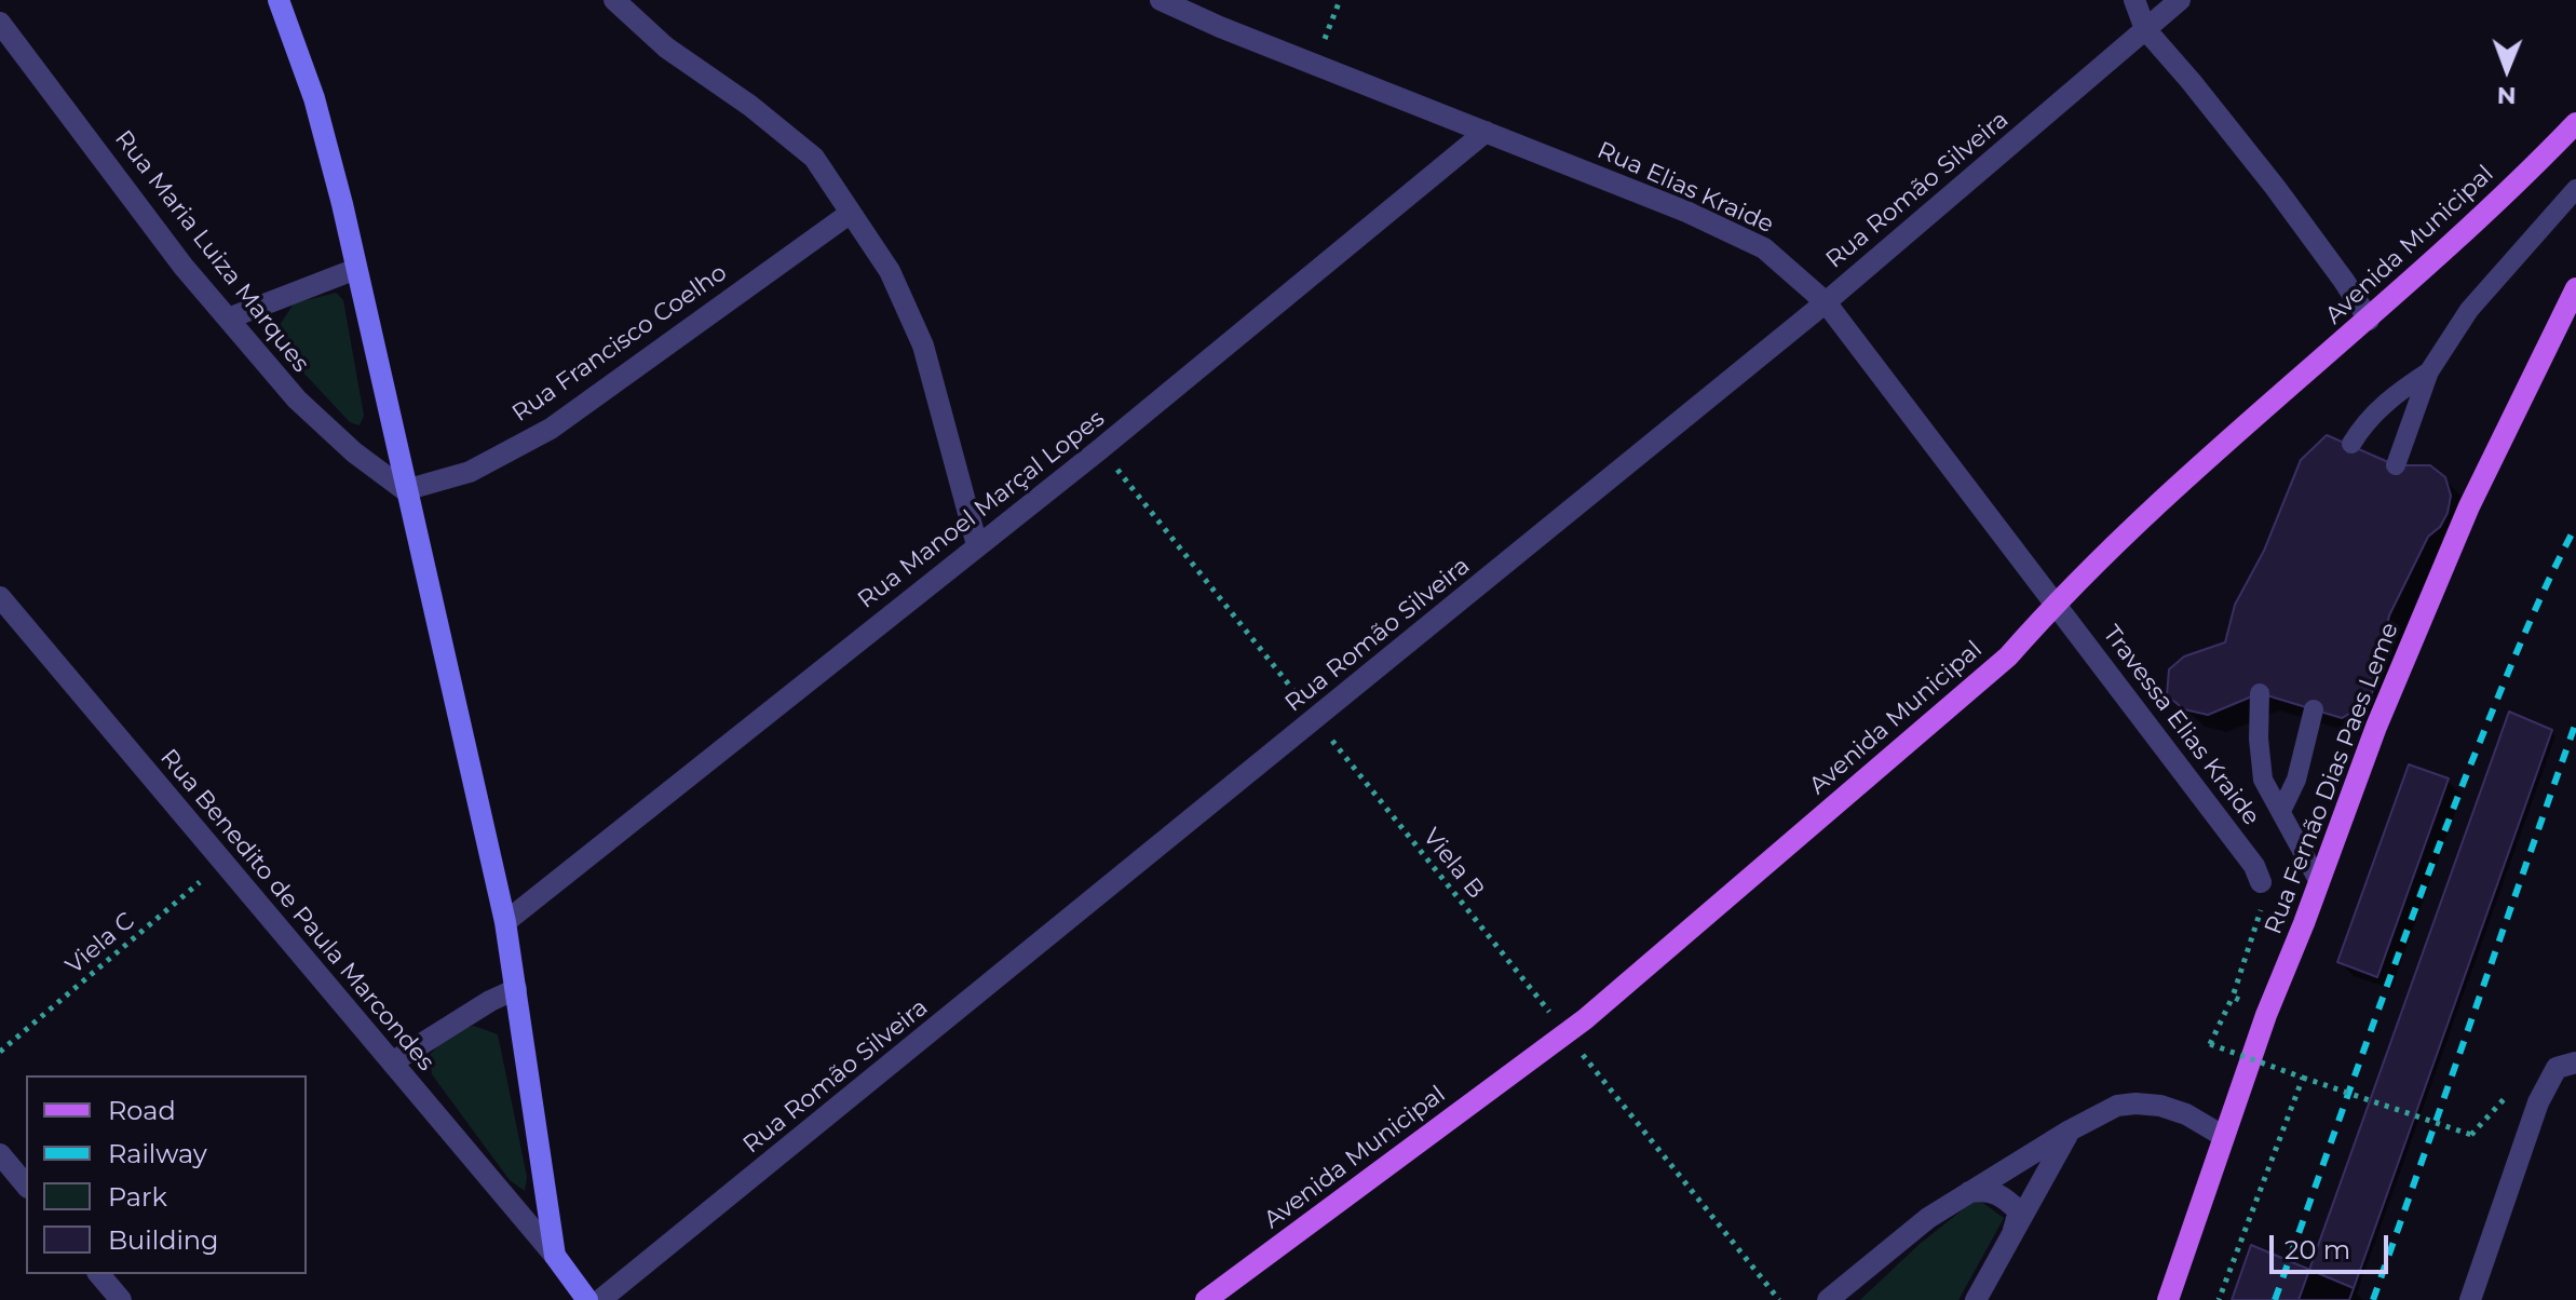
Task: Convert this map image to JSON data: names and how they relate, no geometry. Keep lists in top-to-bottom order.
{
  "streets": {
    "main road": ["Avenida Municipal", "Rua Fernão Dias Paes Leme"],
    "street": [
      "Rua Elias Kraide",
      "Rua Romão Silveira",
      "Rua Maria Luiza Marques",
      "Rua Francisco Coelho",
      "Rua Manoel Marçal Lopes",
      "Travessa Elias Kraide",
      "Rua Benedito de Paula Marcondes"
    ],
    "path": ["Viela B", "Viela C"]
  },
  "crossings": [
    ["Rua Elias Kraide", "Rua Romão Silveira"],
    ["Rua Elias Kraide", "Avenida Municipal"],
    ["Rua Elias Kraide", "Rua Manoel Marçal Lopes"],
    ["Rua Elias Kraide", "Travessa Elias Kraide"],
    ["Rua Romão Silveira", "Viela B"],
    ["Avenida Municipal", "Travessa Elias Kraide"],
    ["Avenida Municipal", "Viela B"],
    ["Rua Maria Luiza Marques", "Rua Francisco Coelho"],
    ["Rua Manoel Marçal Lopes", "Viela B"],
    ["Rua Benedito de Paula Marcondes", "Viela C"]
  ],
  "legend": [
    "Road",
    "Railway",
    "Park",
    "Building"
  ],
  "scale_bar": "20 m",
  "north": "bottom"
}
